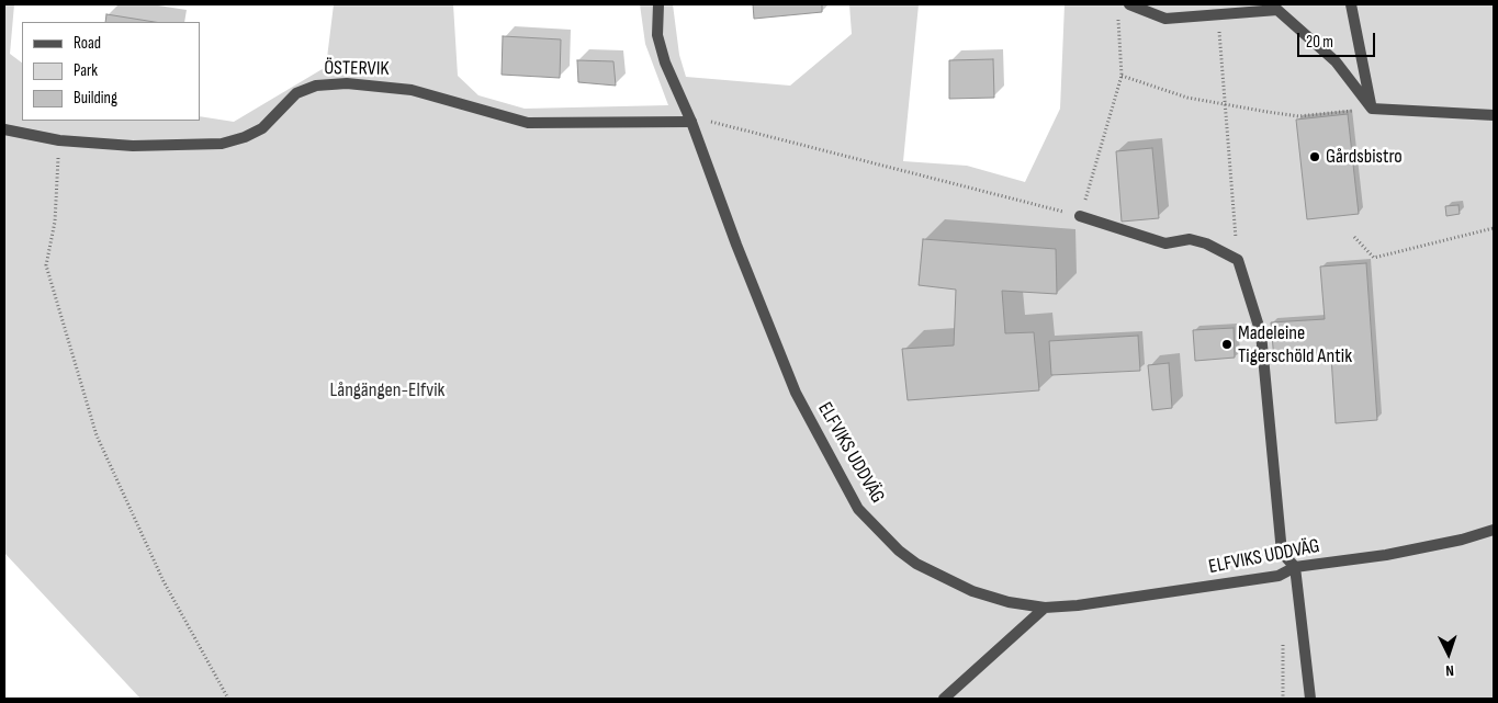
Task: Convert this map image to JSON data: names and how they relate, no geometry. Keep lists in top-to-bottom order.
{
  "streets": {
    "street": ["ÖSTERVIK", "ELFVIKS UDDVÄG"]
  },
  "crossings": [
    ["ÖSTERVIK", "ELFVIKS UDDVÄG"]
  ],
  "parks": ["Långängen-Elfvik"],
  "places": ["Gårdsbistro", "Madeleine Tigerschöld Antik"],
  "legend": ["Road", "Park", "Building"],
  "scale_bar": "20 m",
  "north": "bottom"
}
